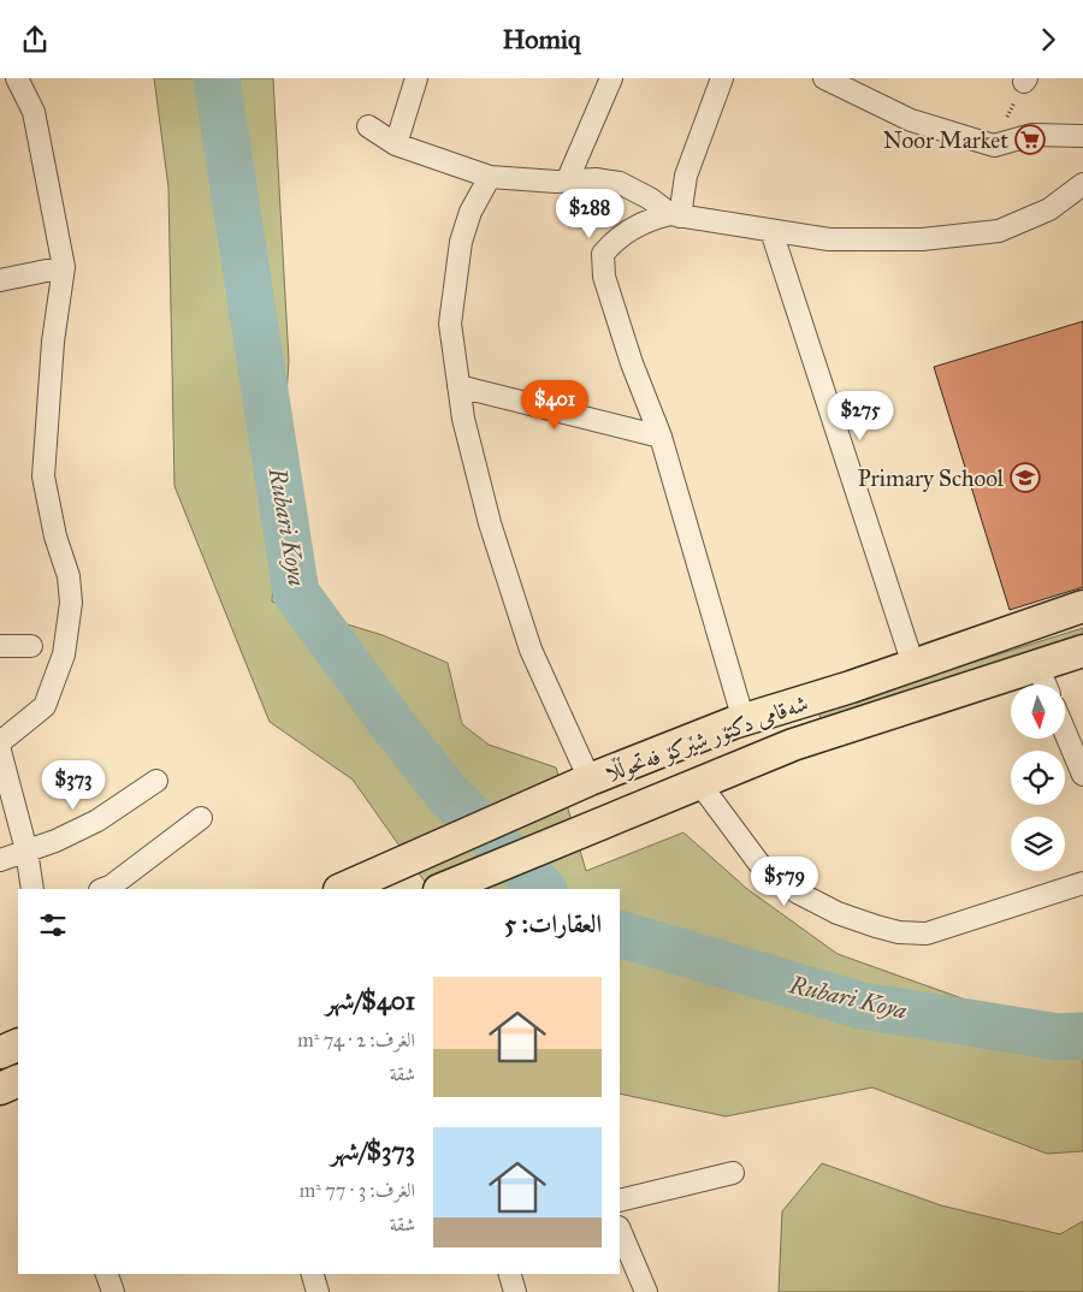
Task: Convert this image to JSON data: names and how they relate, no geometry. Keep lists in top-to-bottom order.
{
  "streets": {
    "main road": ["شەقامی دکتۆر شێرکۆ فەتحوڵڵا"]
  },
  "water": ["Rubari Koya"],
  "places": {
    "supermarket": ["Noor Market"],
    "school or university": ["Primary School"]
  },
  "north": "bottom",
  "page": {
    "header": "Homiq",
    "price": [
      "$288",
      "$401",
      "$275",
      "$373",
      "$579"
    ],
    "heading": "العقارات: 5",
    "list": [
      {
        "name": "$401/شهر",
        "note": "الغرف: 2 · 74 m² · شقة"
      },
      {
        "name": "$373/شهر",
        "note": "الغرف: 3 · 77 m² · شقة"
      }
    ]
  }
}
